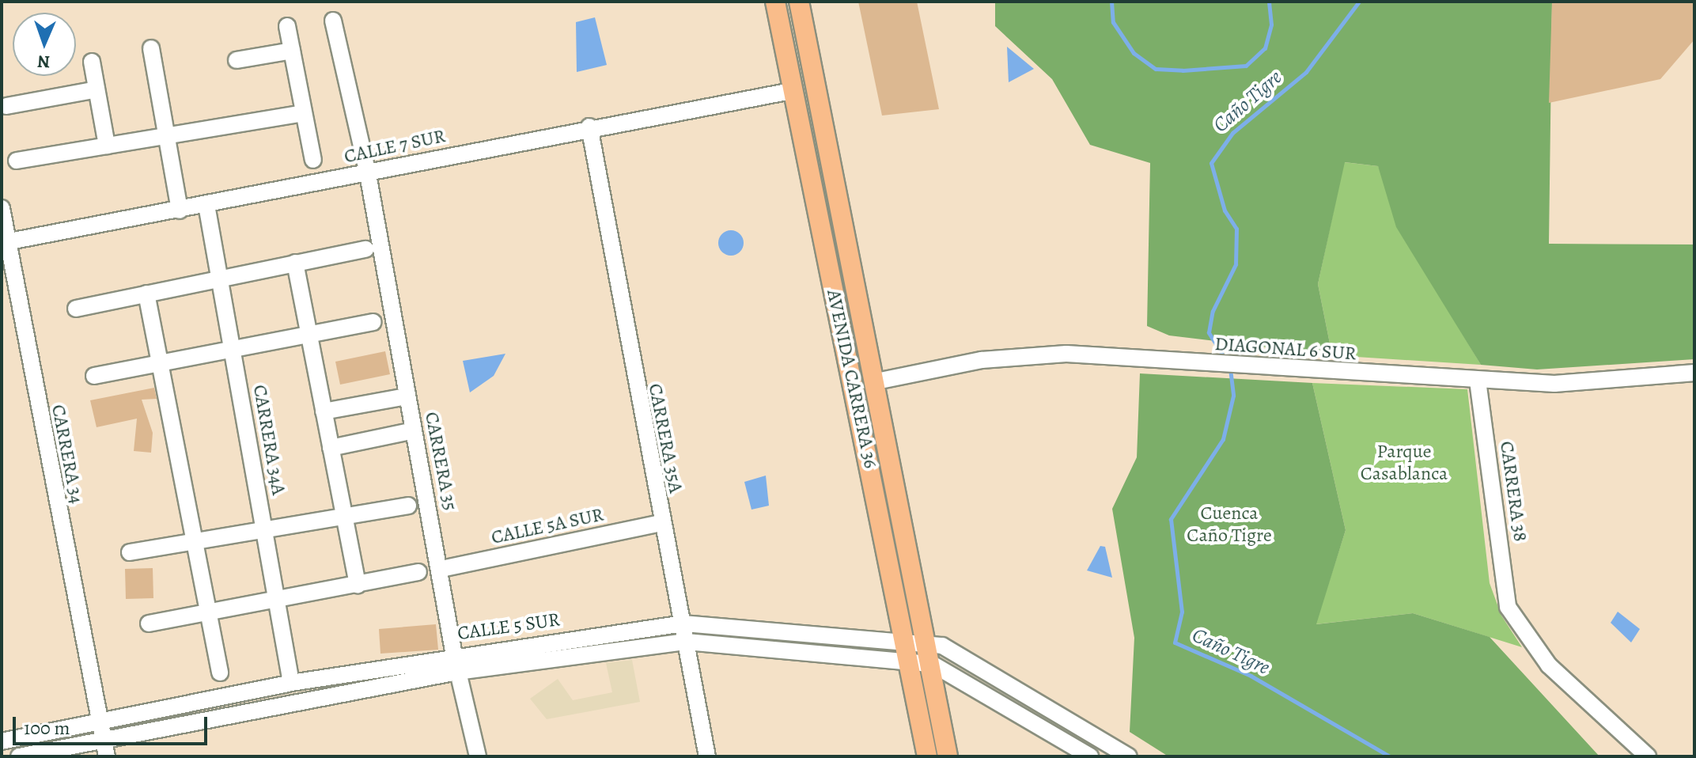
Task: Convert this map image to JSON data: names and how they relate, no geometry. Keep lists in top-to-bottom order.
{
  "streets": {
    "main road": ["AVENIDA CARRERA 36"],
    "street": [
      "CALLE 7 SUR",
      "DIAGONAL 6 SUR",
      "CARRERA 35A",
      "CARRERA 34A",
      "CARRERA 34",
      "CARRERA 35",
      "CARRERA 38",
      "CALLE 5A SUR",
      "CALLE 5 SUR"
    ]
  },
  "crossings": [
    ["CALLE 7 SUR", "AVENIDA CARRERA 36"],
    ["CALLE 7 SUR", "CARRERA 35A"],
    ["CALLE 7 SUR", "CARRERA 34A"],
    ["CALLE 7 SUR", "CARRERA 34"],
    ["CALLE 7 SUR", "CARRERA 35"],
    ["DIAGONAL 6 SUR", "AVENIDA CARRERA 36"],
    ["DIAGONAL 6 SUR", "CARRERA 38"],
    ["AVENIDA CARRERA 36", "CALLE 5 SUR"],
    ["CARRERA 35A", "CALLE 5A SUR"],
    ["CARRERA 35A", "CALLE 5 SUR"],
    ["CARRERA 34A", "CALLE 5 SUR"],
    ["CARRERA 34", "CALLE 5 SUR"],
    ["CARRERA 35", "CALLE 5A SUR"],
    ["CARRERA 35", "CALLE 5 SUR"]
  ],
  "water": ["Caño Tigre"],
  "parks": ["Parque Casablanca", "Cuenca Caño Tigre"],
  "scale_bar": "100 m",
  "north": "bottom"
}
